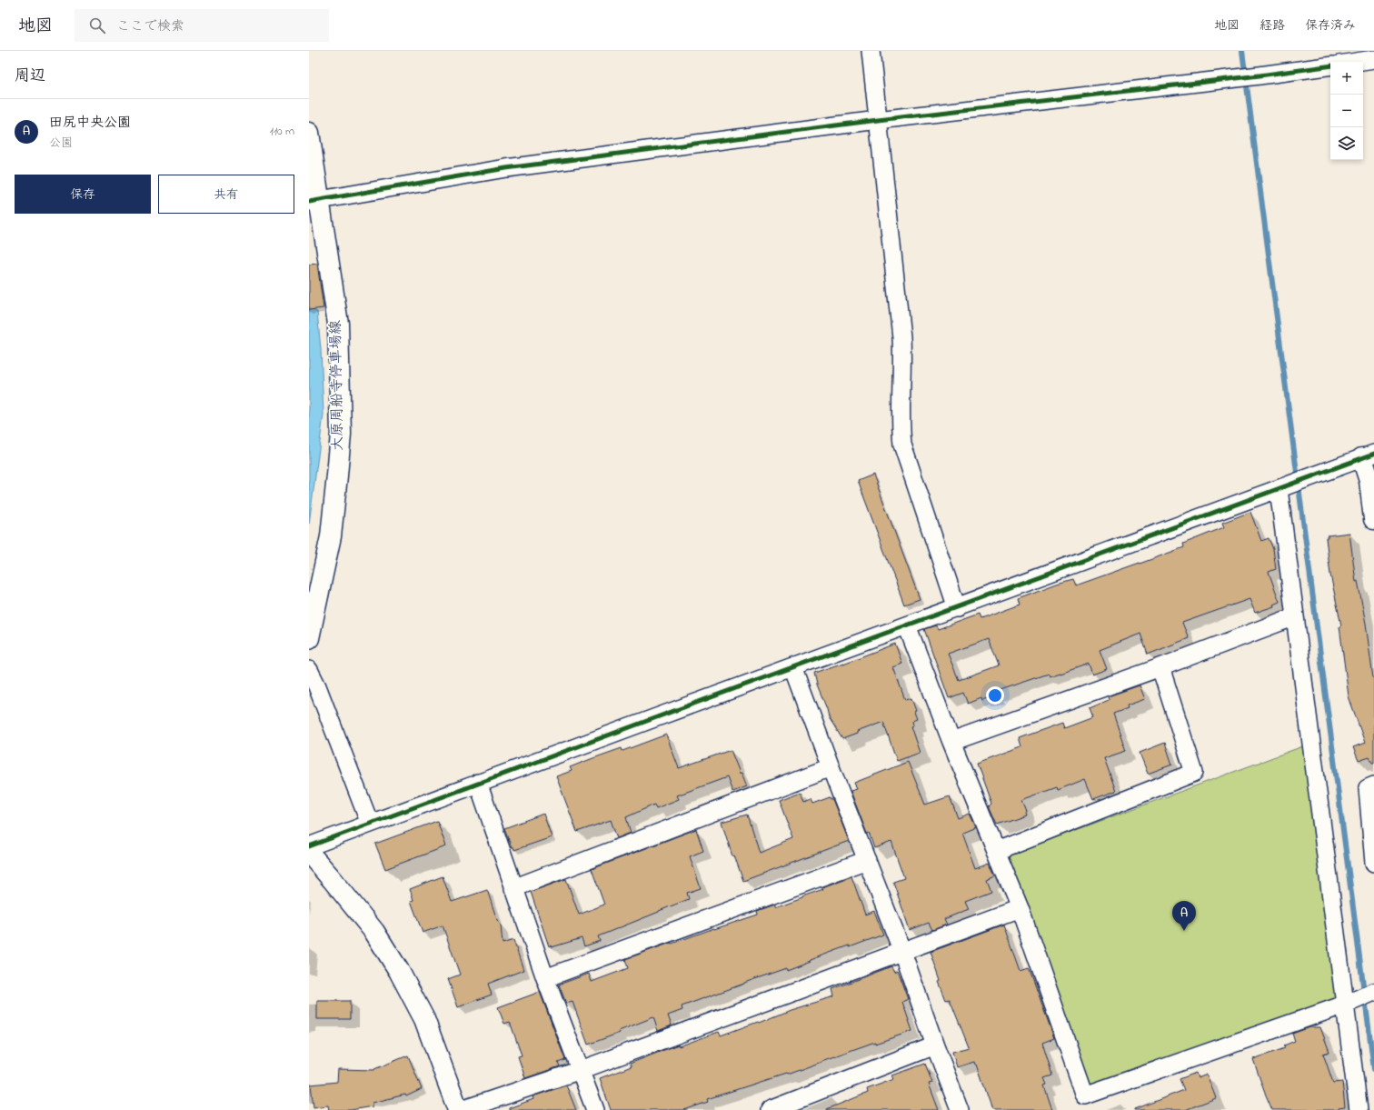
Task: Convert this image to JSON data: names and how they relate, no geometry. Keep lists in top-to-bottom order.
{
  "streets": {
    "main road": ["大原周船寺停車場線"]
  },
  "page": {
    "header": "地図",
    "search": "ここで検索",
    "nav": ["地図", "経路", "保存済み"],
    "heading": "周辺",
    "map_buttons": ["+", "−"],
    "list": [
      {
        "mark": "A",
        "name": "田尻中央公園",
        "note": "公園",
        "value": "110 m"
      }
    ],
    "buttons": ["保存", "共有"],
    "pins": "A"
  }
}
